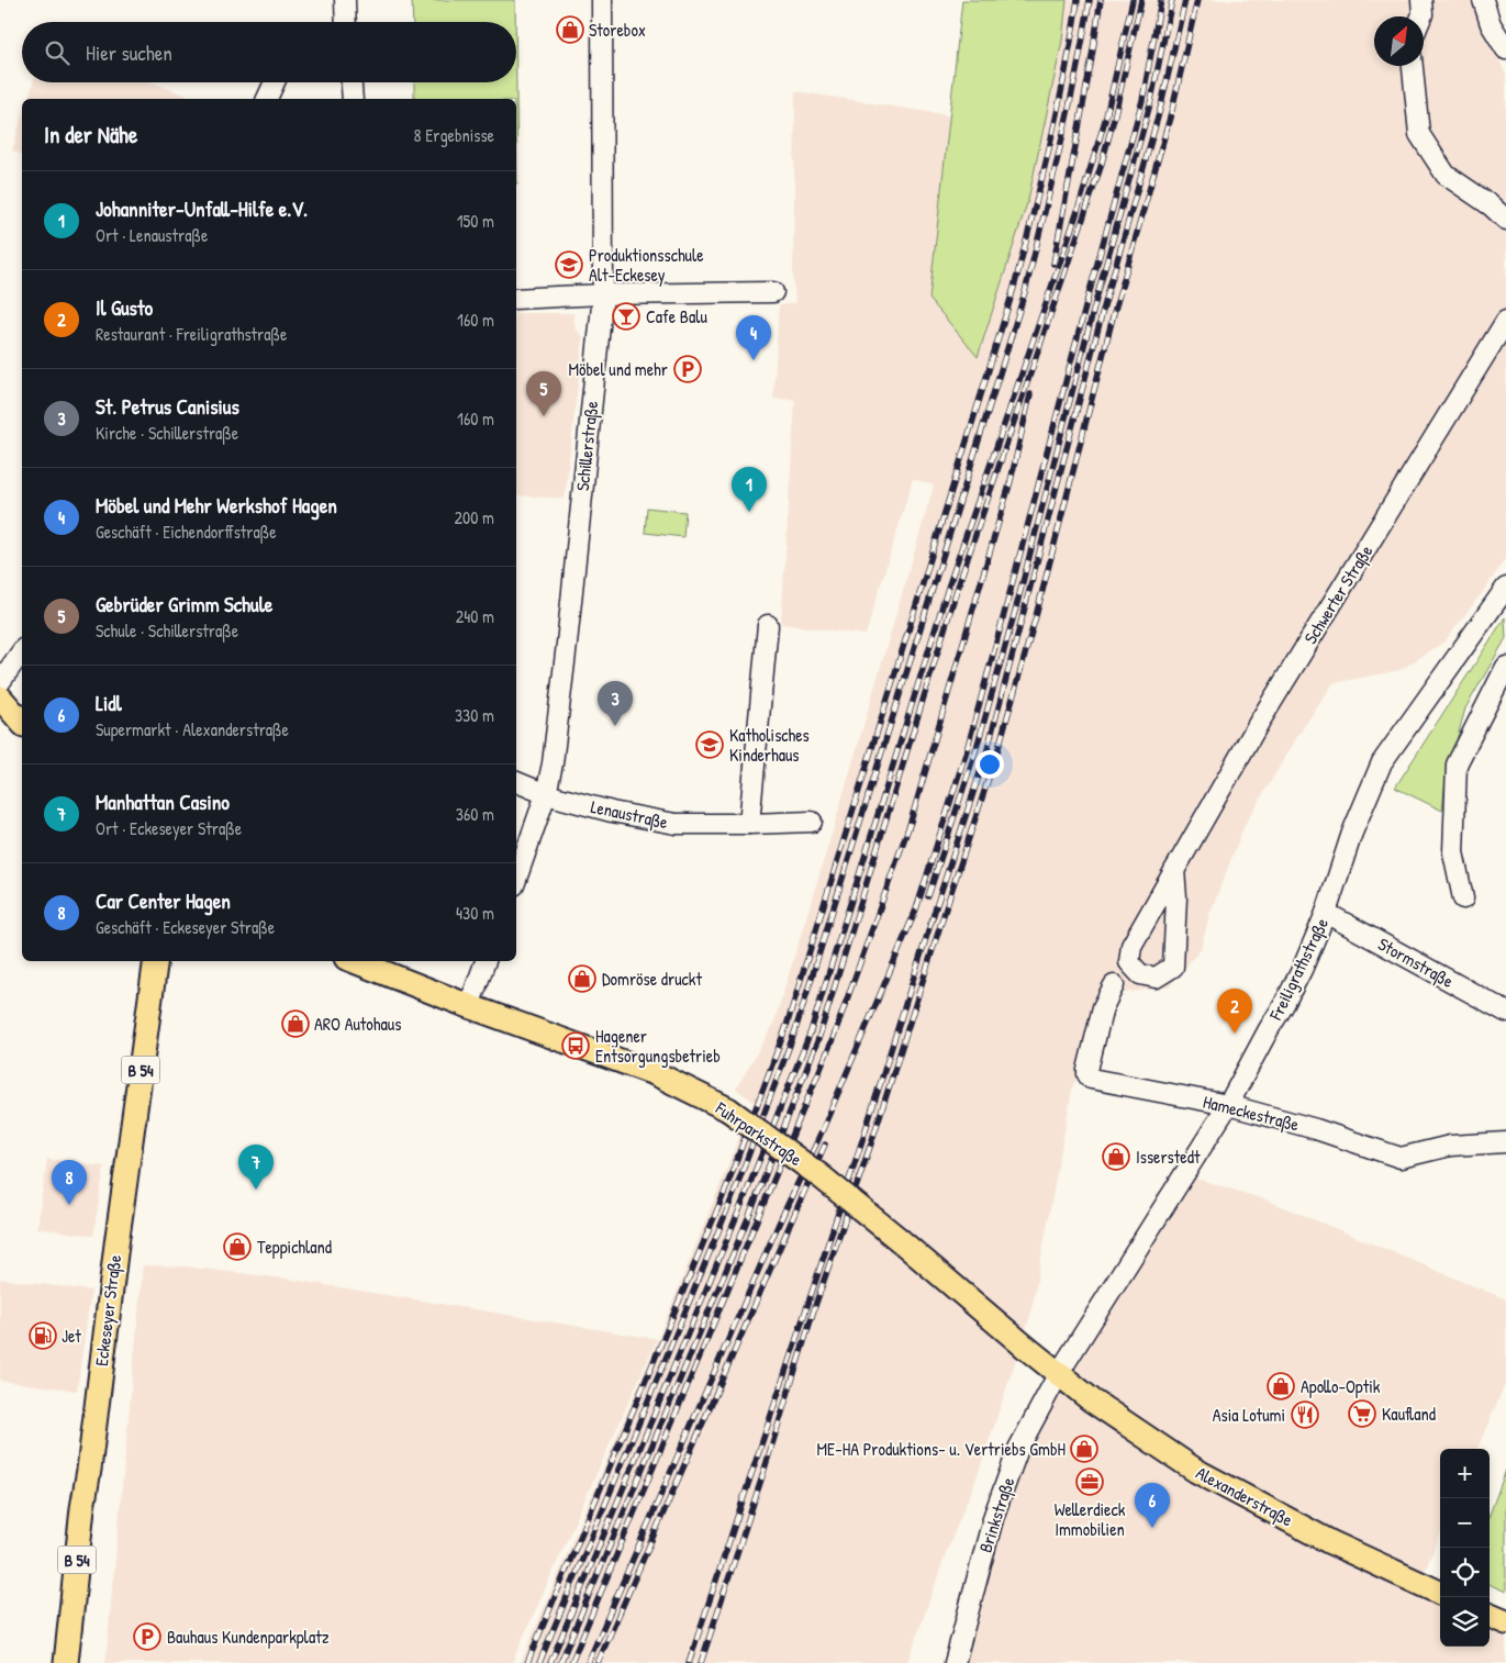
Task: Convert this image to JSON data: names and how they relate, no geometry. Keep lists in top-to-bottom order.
{
  "streets": {
    "main road": [
      "B 54",
      "Fuhrparkstraße",
      "Eckeseyer Straße",
      "Alexanderstraße"
    ],
    "street": [
      "Schillerstraße",
      "Schwerter Straße",
      "Lenaustraße",
      "Stormstraße",
      "Freiligrathstraße",
      "Hameckestraße",
      "Brinkstraße"
    ]
  },
  "crossings": [
    ["Schillerstraße", "Lenaustraße"],
    ["Stormstraße", "Freiligrathstraße"],
    ["Freiligrathstraße", "Hameckestraße"],
    ["Freiligrathstraße", "Fuhrparkstraße"],
    ["Freiligrathstraße", "Alexanderstraße"],
    ["Freiligrathstraße", "Brinkstraße"],
    ["Fuhrparkstraße", "Alexanderstraße"],
    ["Fuhrparkstraße", "Brinkstraße"],
    ["Alexanderstraße", "Brinkstraße"]
  ],
  "places": {
    "shop": [
      "Storebox",
      "Domröse druckt",
      "ARO Autohaus",
      "Isserstedt",
      "Teppichland",
      "Apollo-Optik",
      "ME-HA Produktions- u. Vertriebs GmbH"
    ],
    "school or university": ["Produktionsschule Alt-Eckesey", "Katholisches Kinderhaus"],
    "bar": ["Cafe Balu"],
    "parking": ["Möbel und mehr", "Bauhaus Kundenparkplatz"],
    "bus stop": ["Hagener Entsorgungsbetrieb"],
    "fuel station": ["Jet"],
    "supermarket": ["Kaufland"],
    "restaurant": ["Asia Lotumi"],
    "office": ["Wellerdieck Immobilien"]
  },
  "north": "top right",
  "page": {
    "search": "Hier suchen",
    "heading": ["In der Nähe", "8 Ergebnisse"],
    "list": [
      {
        "mark": "1",
        "name": "Johanniter-Unfall-Hilfe e.V.",
        "note": "Ort · Lenaustraße",
        "value": "150 m"
      },
      {
        "mark": "2",
        "name": "Il Gusto",
        "note": "Restaurant · Freiligrathstraße",
        "value": "160 m"
      },
      {
        "mark": "3",
        "name": "St. Petrus Canisius",
        "note": "Kirche · Schillerstraße",
        "value": "160 m"
      },
      {
        "mark": "4",
        "name": "Möbel und Mehr Werkshof Hagen",
        "note": "Geschäft · Eichendorffstraße",
        "value": "200 m"
      },
      {
        "mark": "5",
        "name": "Gebrüder Grimm Schule",
        "note": "Schule · Schillerstraße",
        "value": "240 m"
      },
      {
        "mark": "6",
        "name": "Lidl",
        "note": "Supermarkt · Alexanderstraße",
        "value": "330 m"
      },
      {
        "mark": "7",
        "name": "Manhattan Casino",
        "note": "Ort · Eckeseyer Straße",
        "value": "360 m"
      },
      {
        "mark": "8",
        "name": "Car Center Hagen",
        "note": "Geschäft · Eckeseyer Straße",
        "value": "430 m"
      }
    ],
    "pins": [
      "4",
      "5",
      "1",
      "3",
      "2",
      "7",
      "8",
      "6"
    ],
    "map_buttons": ["+", "−"]
  }
}
